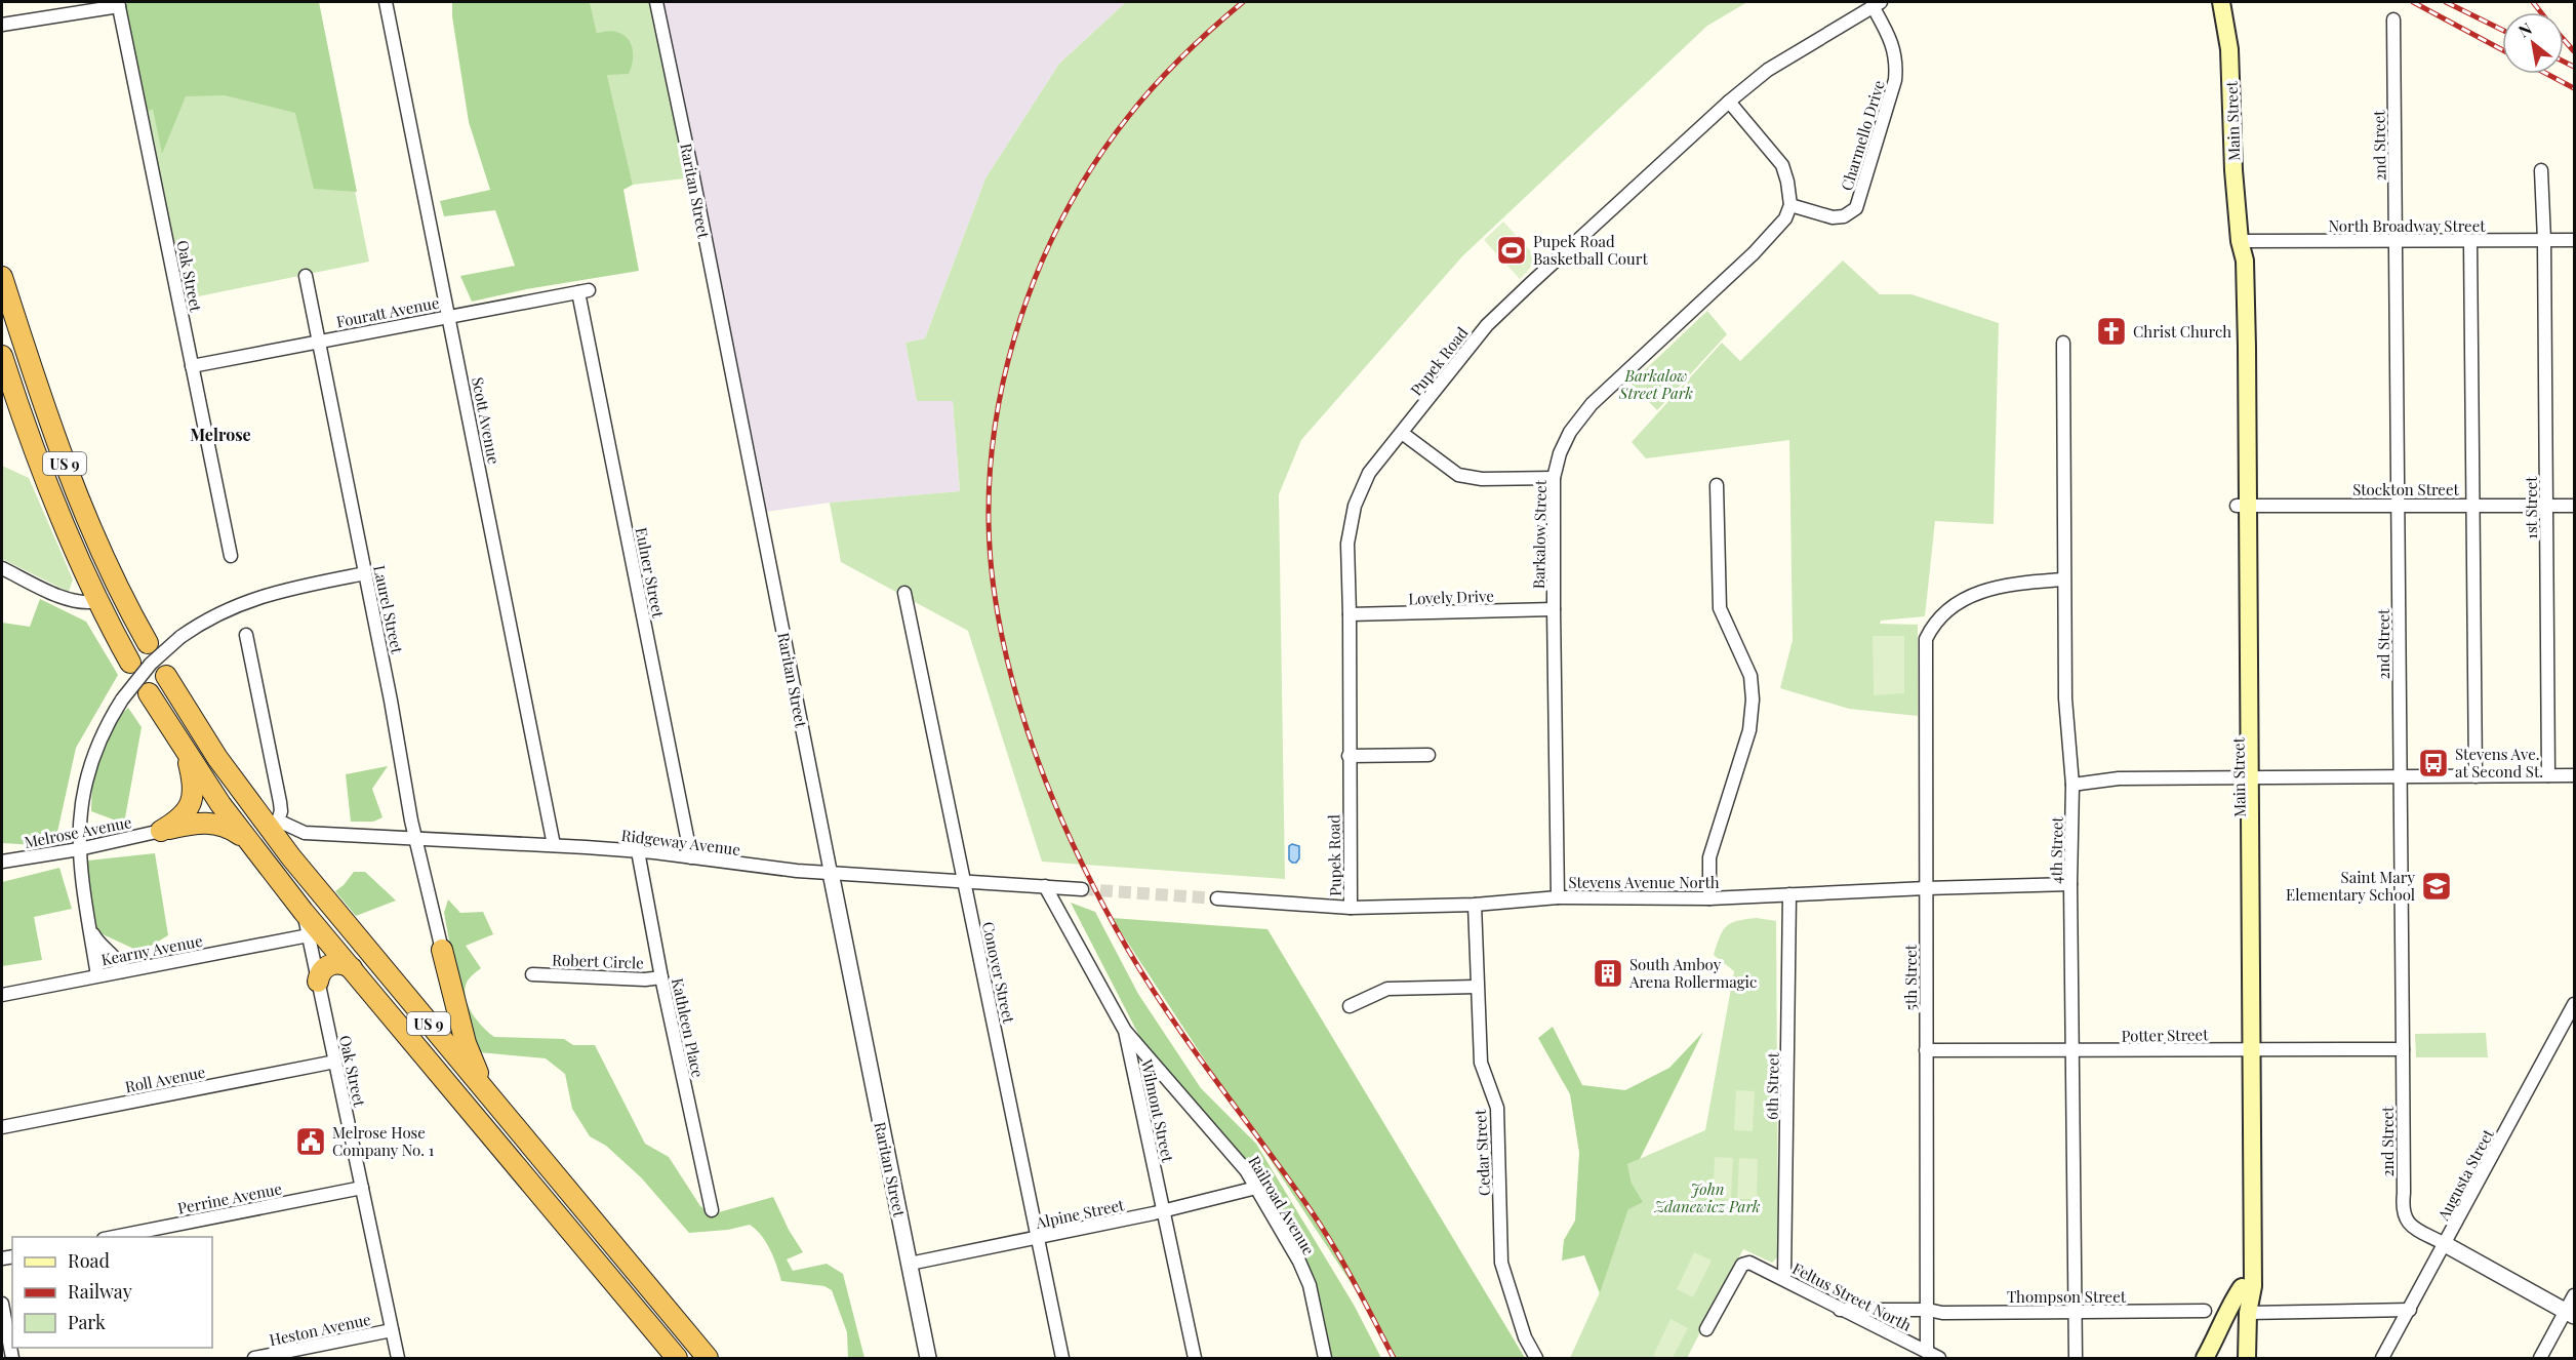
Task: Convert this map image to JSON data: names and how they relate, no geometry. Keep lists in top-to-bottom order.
{
  "streets": {
    "highway": ["US 9"],
    "main road": ["Main Street"],
    "street": [
      "Charmello Drive",
      "2nd Street",
      "Raritan Street",
      "North Broadway Street",
      "Oak Street",
      "Fouratt Avenue",
      "Pupek Road",
      "Scott Avenue",
      "Stockton Street",
      "1st Street",
      "Barkalow Street",
      "Eulner Street",
      "Lovely Drive",
      "Laurel Street",
      "Melrose Avenue",
      "Ridgeway Avenue",
      "4th Street",
      "Stevens Avenue North",
      "Kearny Avenue",
      "Robert Circle",
      "Conover Street",
      "5th Street",
      "Kathleen Place",
      "Potter Street",
      "Roll Avenue",
      "6th Street",
      "Wilmont Street",
      "Cedar Street",
      "Augusta Street",
      "Perrine Avenue",
      "Railroad Avenue",
      "Alpine Street",
      "Feltus Street North",
      "Thompson Street",
      "Heston Avenue"
    ]
  },
  "crossings": [
    ["Main Street", "North Broadway Street"],
    ["Main Street", "Stockton Street"],
    ["Main Street", "Potter Street"],
    ["Charmello Drive", "Pupek Road"],
    ["Charmello Drive", "Barkalow Street"],
    ["2nd Street", "North Broadway Street"],
    ["2nd Street", "Stockton Street"],
    ["2nd Street", "Potter Street"],
    ["2nd Street", "Augusta Street"],
    ["Raritan Street", "Ridgeway Avenue"],
    ["Raritan Street", "Alpine Street"],
    ["North Broadway Street", "1st Street"],
    ["Oak Street", "Fouratt Avenue"],
    ["Oak Street", "US 9"],
    ["Oak Street", "Kearny Avenue"],
    ["Oak Street", "Roll Avenue"],
    ["Oak Street", "Perrine Avenue"],
    ["Oak Street", "Heston Avenue"],
    ["Fouratt Avenue", "Scott Avenue"],
    ["Fouratt Avenue", "Eulner Street"],
    ["Fouratt Avenue", "Laurel Street"],
    ["Pupek Road", "Lovely Drive"],
    ["Pupek Road", "Stevens Avenue North"],
    ["Scott Avenue", "Ridgeway Avenue"],
    ["Stockton Street", "1st Street"],
    ["Barkalow Street", "Lovely Drive"],
    ["Barkalow Street", "Stevens Avenue North"],
    ["Eulner Street", "Ridgeway Avenue"],
    ["Laurel Street", "Ridgeway Avenue"],
    ["Ridgeway Avenue", "Conover Street"],
    ["Ridgeway Avenue", "Kathleen Place"],
    ["Ridgeway Avenue", "Wilmont Street"],
    ["4th Street", "Stevens Avenue North"],
    ["4th Street", "5th Street"],
    ["4th Street", "Potter Street"],
    ["4th Street", "Thompson Street"],
    ["Stevens Avenue North", "5th Street"],
    ["Stevens Avenue North", "6th Street"],
    ["Stevens Avenue North", "Cedar Street"],
    ["Robert Circle", "Kathleen Place"],
    ["Conover Street", "Alpine Street"],
    ["5th Street", "Potter Street"],
    ["5th Street", "Feltus Street North"],
    ["5th Street", "Thompson Street"],
    ["6th Street", "Feltus Street North"],
    ["Wilmont Street", "Railroad Avenue"],
    ["Wilmont Street", "Alpine Street"],
    ["Railroad Avenue", "Alpine Street"],
    ["Feltus Street North", "Thompson Street"]
  ],
  "districts": ["Melrose"],
  "parks": ["Barkalow Street Park", "John Zdanewicz Park"],
  "places": {
    "sports": ["Pupek Road Basketball Court"],
    "church": ["Christ Church"],
    "bus stop": ["Stevens Ave. at Second St."],
    "school or university": ["Saint Mary Elementary School"],
    "building": ["South Amboy Arena Rollermagic"],
    "public building": ["Melrose Hose Company No. 1"]
  },
  "legend": ["Road", "Railway", "Park"],
  "north": "top left"
}
